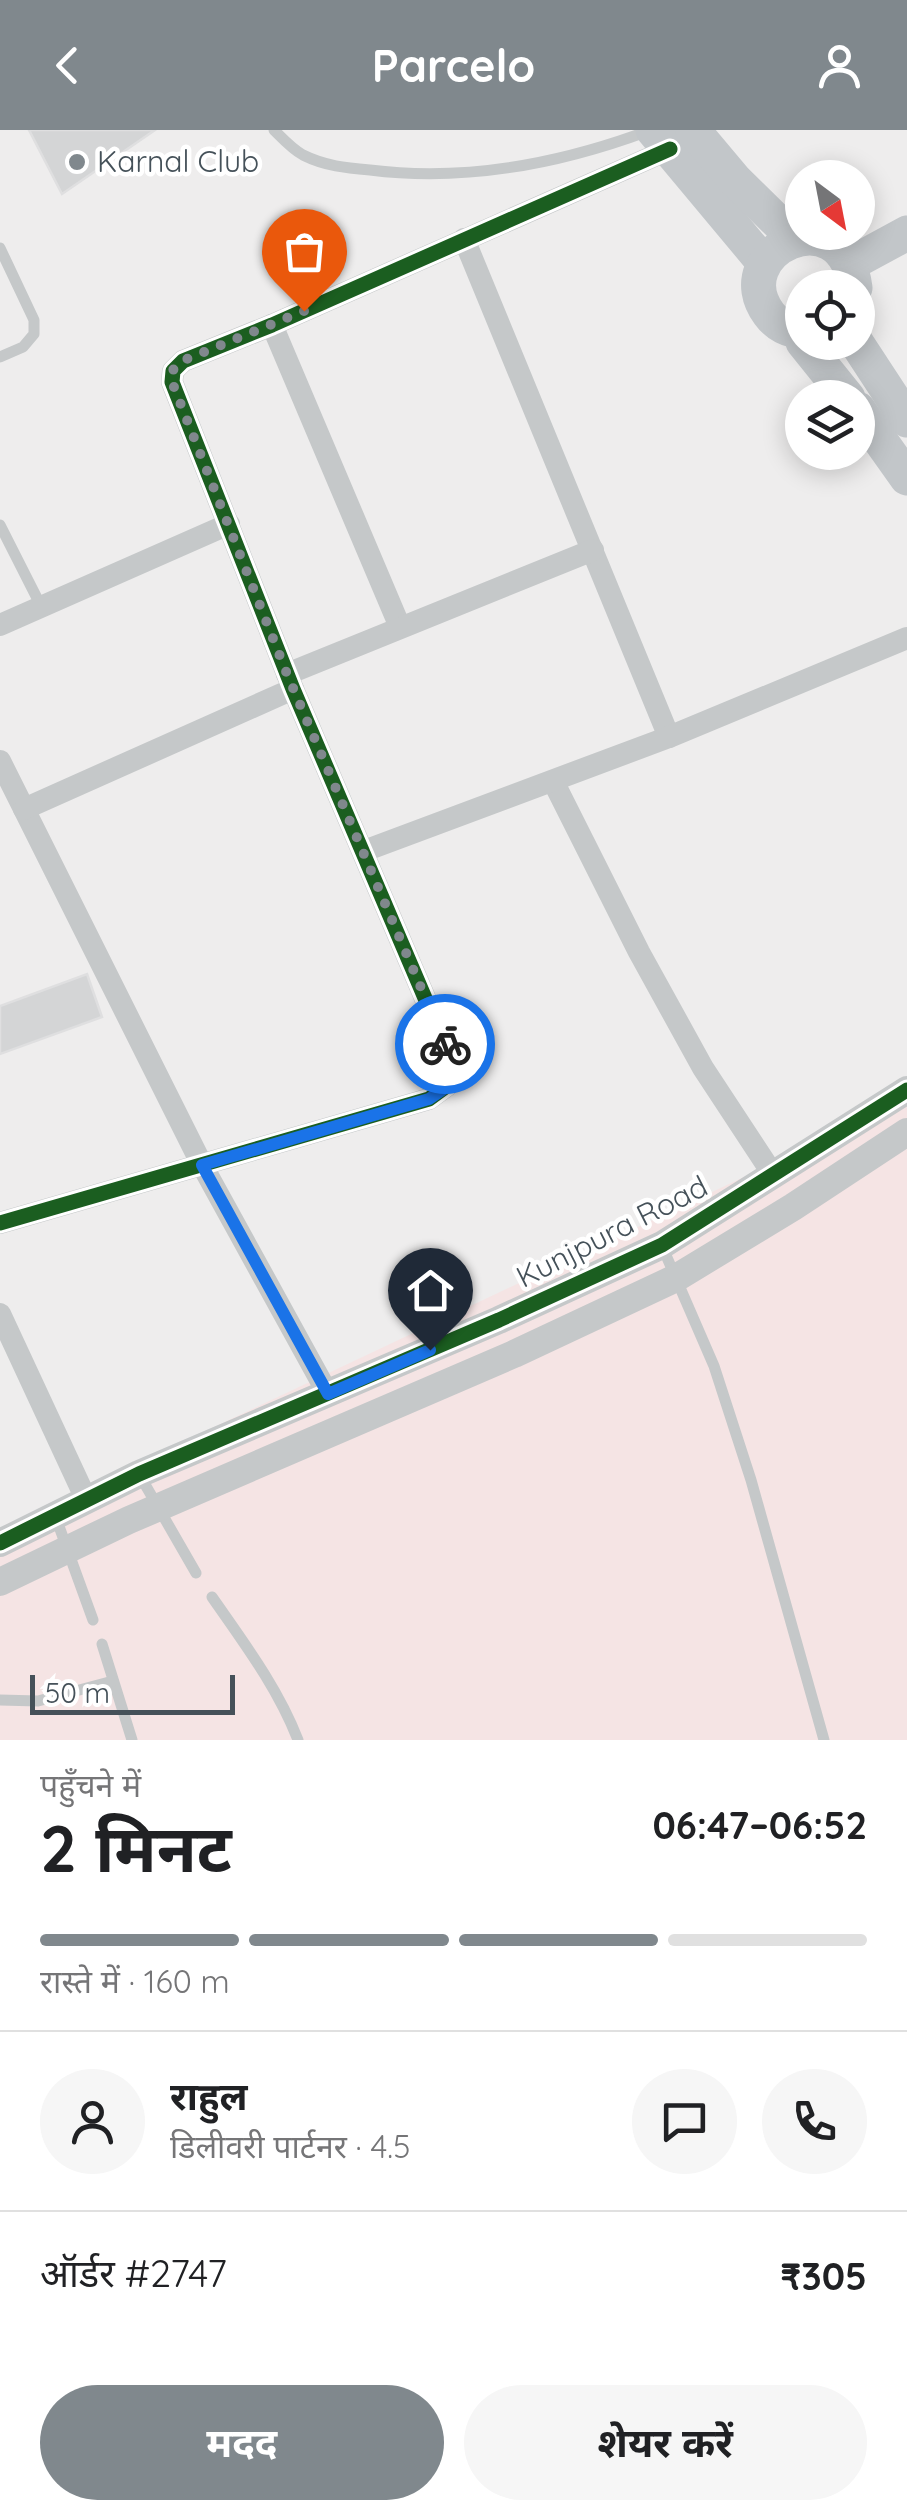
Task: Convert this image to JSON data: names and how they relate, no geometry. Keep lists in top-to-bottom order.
{
  "streets": {
    "street": ["Kunjpura Road"]
  },
  "places": ["Karnal Club"],
  "scale_bar": "50 m",
  "north": "bottom right",
  "page": {
    "header": "Parcelo",
    "scale": "50 m",
    "heading": ["2 मिनट", "पहुँचने में", "06:47–06:52"],
    "panel": [
      "राहुल",
      "डिलीवरी पार्टनर · 4.5",
      "ऑर्डर #2747",
      "₹305"
    ],
    "bar": "रास्ते में · 160 m",
    "buttons": ["मदद", "शेयर करें"]
  }
}
